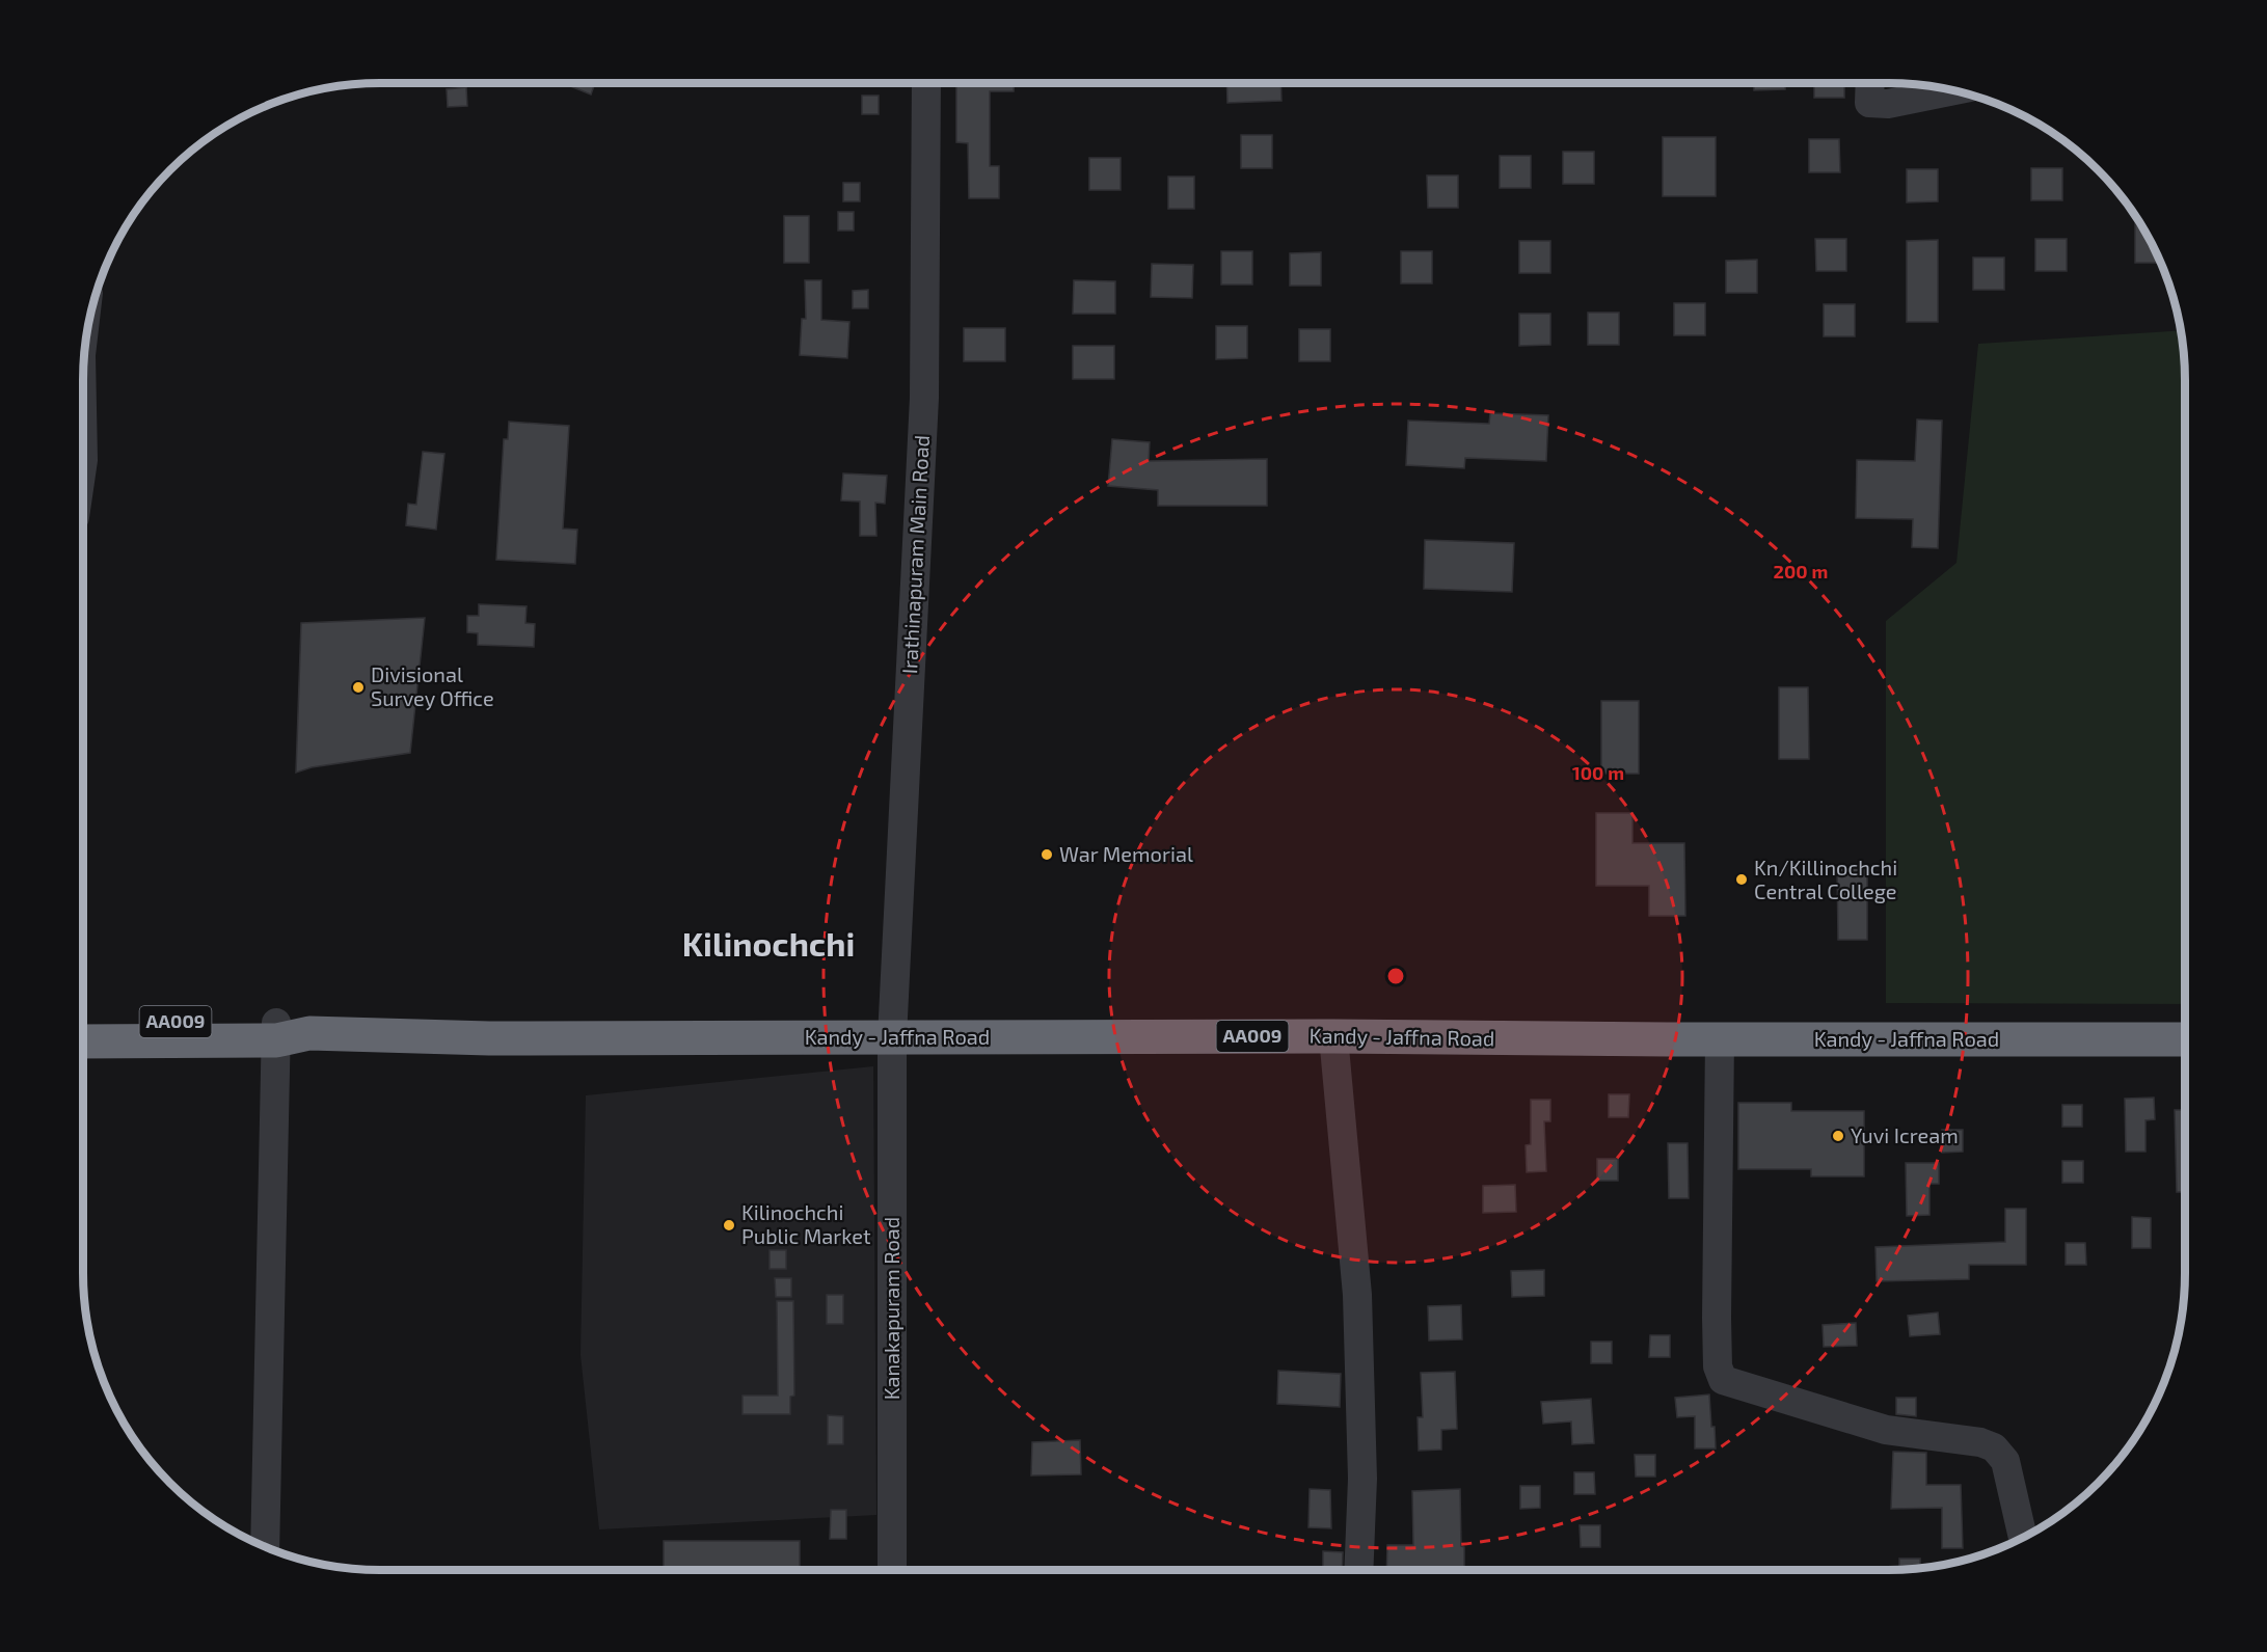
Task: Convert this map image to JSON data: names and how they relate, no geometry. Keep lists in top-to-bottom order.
{
  "streets": {
    "highway": ["AA009", "Kandy - Jaffna Road"],
    "street": ["Irathinapuram Main Road", "Kanakapuram Road"]
  },
  "crossings": [
    ["Irathinapuram Main Road", "Kandy - Jaffna Road"],
    ["Irathinapuram Main Road", "Kanakapuram Road"],
    ["Kandy - Jaffna Road", "Kanakapuram Road"]
  ],
  "districts": ["Kilinochchi"],
  "places": [
    "Divisional Survey Office",
    "War Memorial",
    "Kn/Killinochchi Central College",
    "Yuvi Icream",
    "Kilinochchi Public Market"
  ],
  "rings": ["200 m", "100 m"]
}
